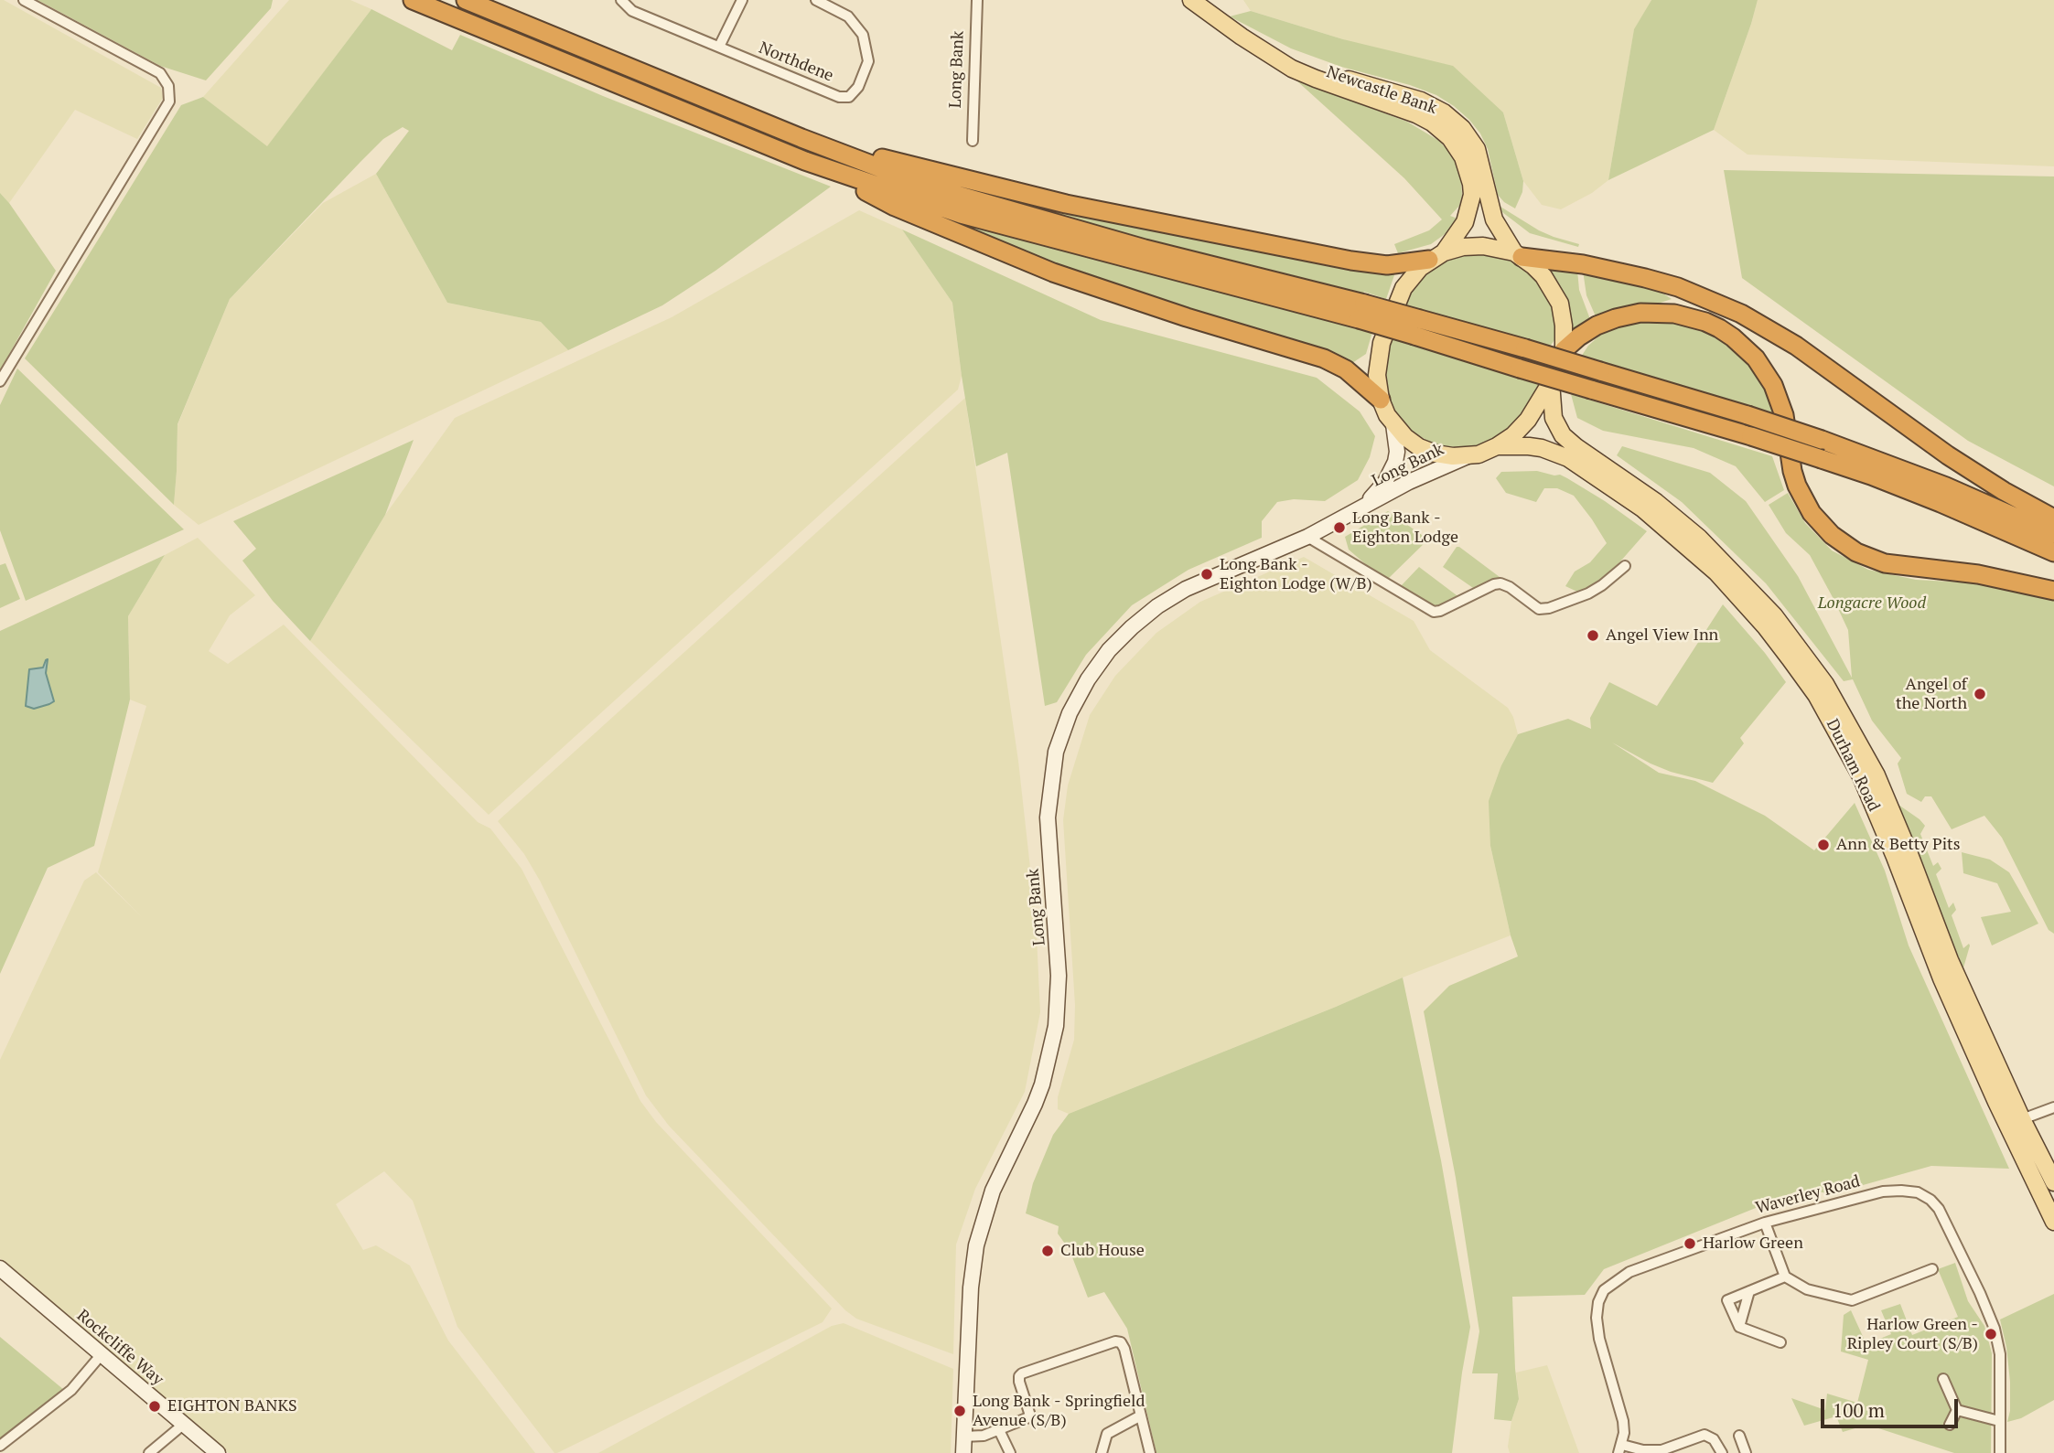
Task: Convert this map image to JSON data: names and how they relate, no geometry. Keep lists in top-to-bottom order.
{
  "streets": {
    "main road": [
      "Long Bank",
      "Newcastle Bank",
      "Durham Road",
      "Rockcliffe Way"
    ],
    "street": ["Northdene", "Waverley Road"]
  },
  "crossings": [
    ["Long Bank", "Newcastle Bank"],
    ["Long Bank", "Durham Road"],
    ["Newcastle Bank", "Durham Road"]
  ],
  "parks": ["Longacre Wood"],
  "places": [
    "Long Bank - Eighton Lodge",
    "Long Bank - Eighton Lodge (W/B)",
    "Angel View Inn",
    "Angel of the North",
    "Ann & Betty Pits",
    "Harlow Green",
    "Club House",
    "Harlow Green - Ripley Court (S/B)",
    "EIGHTON BANKS",
    "Long Bank - Springfield Avenue (S/B)"
  ],
  "scale_bar": "100 m"
}
